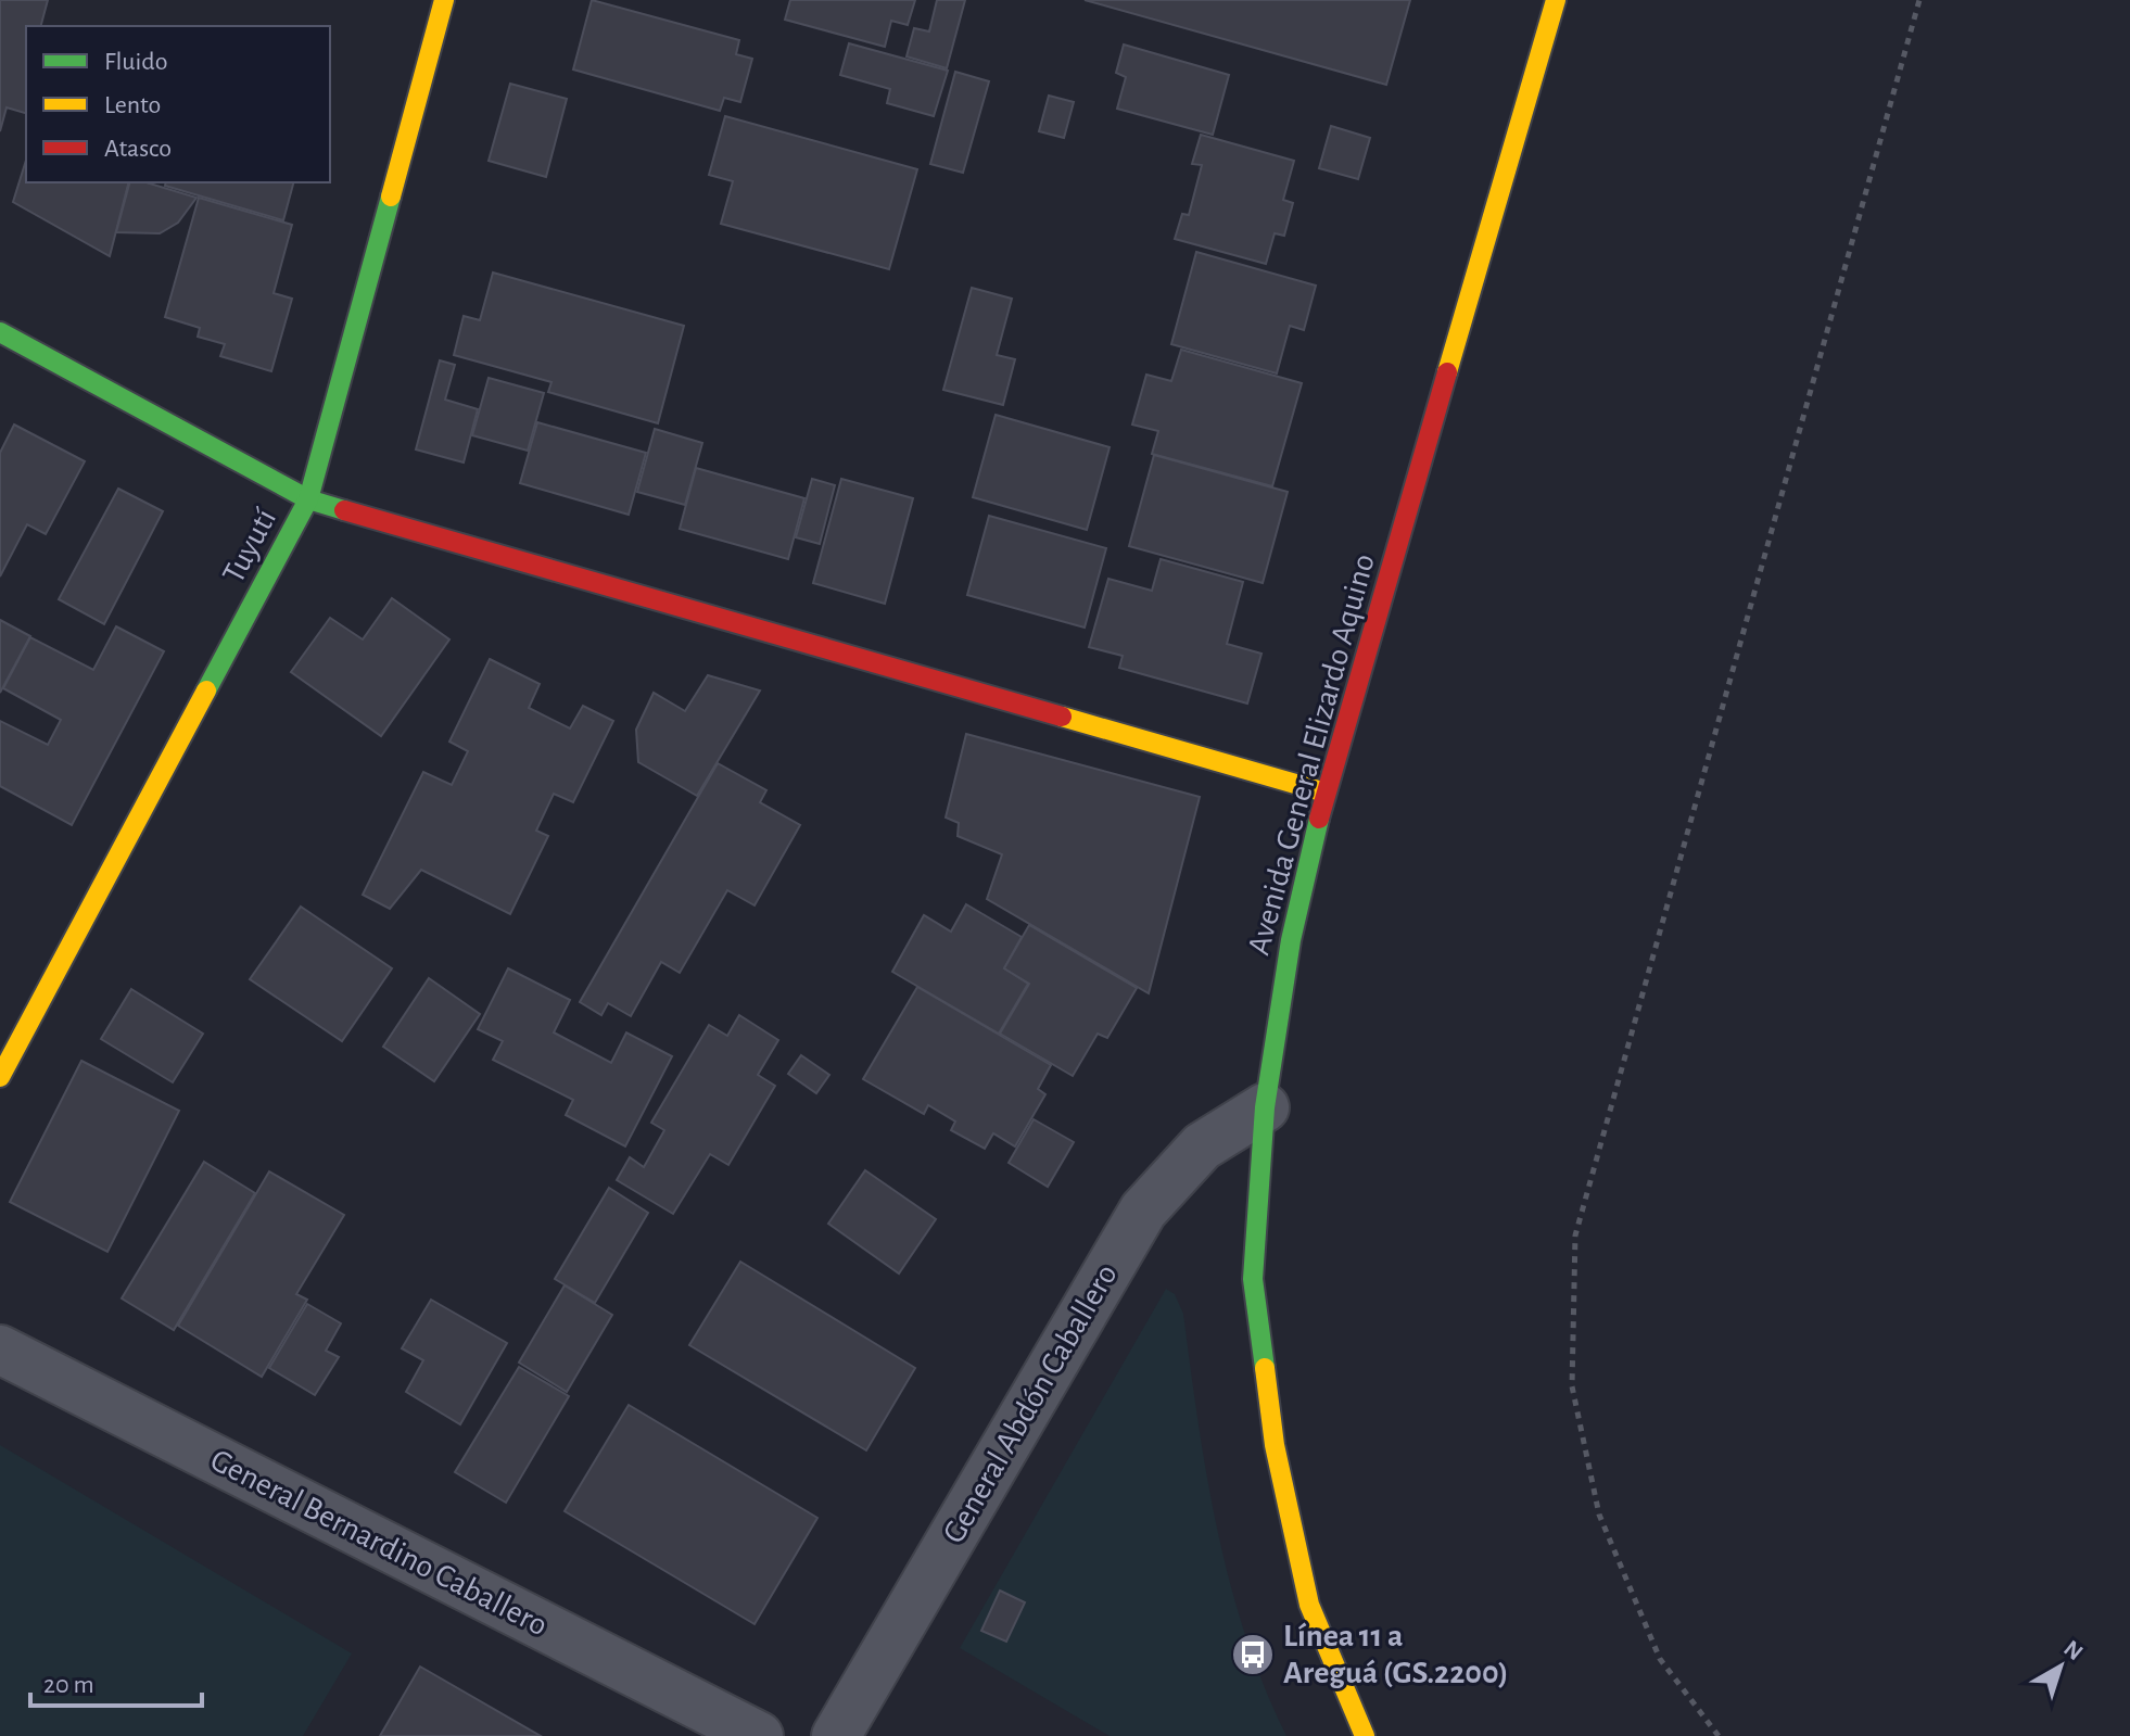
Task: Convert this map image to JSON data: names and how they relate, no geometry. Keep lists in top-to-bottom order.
{
  "streets": {
    "street": [
      "Tuyutí",
      "Avenida General Elizardo Aquino",
      "General Abdón Caballero",
      "General Bernardino Caballero"
    ]
  },
  "crossings": [
    ["Avenida General Elizardo Aquino", "General Abdón Caballero"]
  ],
  "places": {
    "bus stop": ["Línea 11 a Areguá (GS.2200)"]
  },
  "legend": ["Fluido", "Lento", "Atasco"],
  "scale_bar": "20 m",
  "north": "top right"
}
